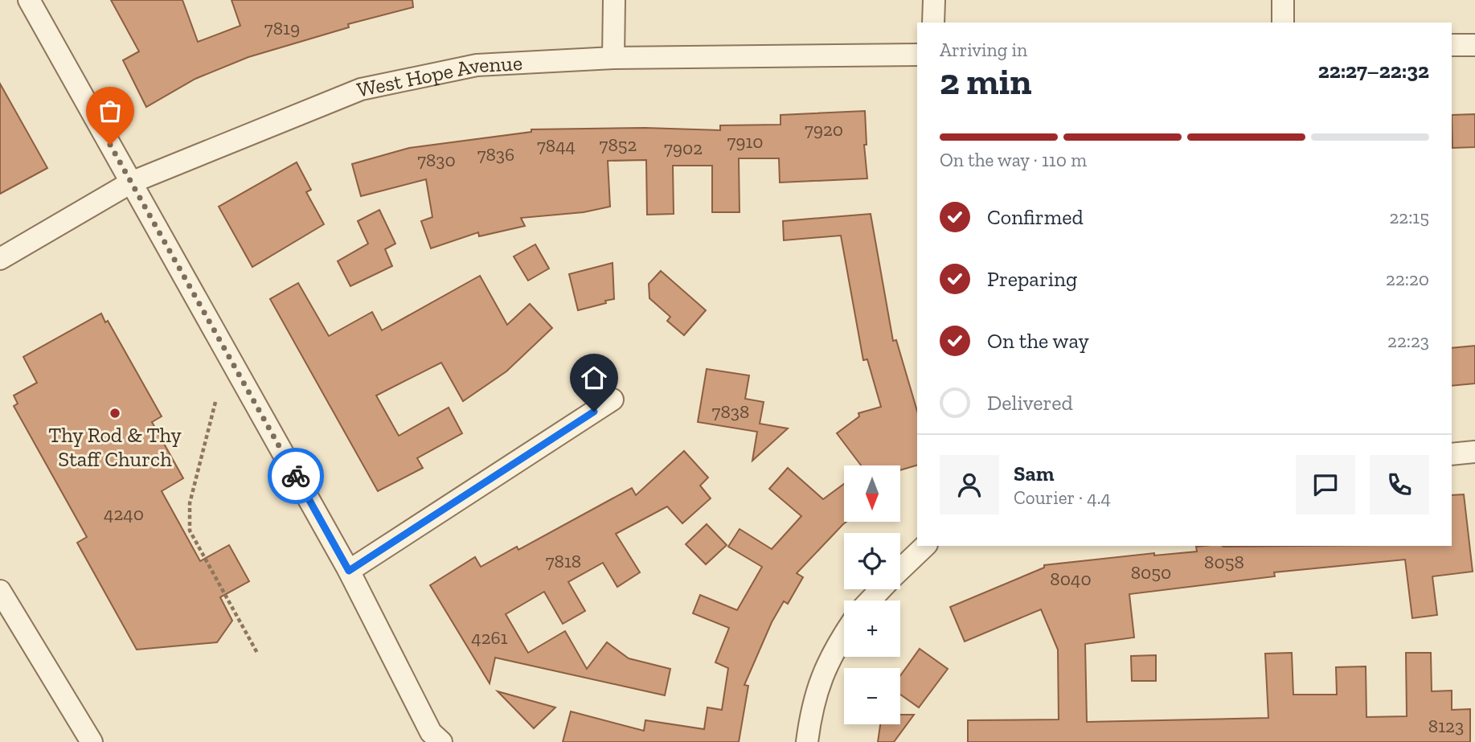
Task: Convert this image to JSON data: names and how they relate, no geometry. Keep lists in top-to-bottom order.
{
  "streets": {
    "street": ["West Hope Avenue"]
  },
  "places": ["Thy Rod & Thy Staff Church"],
  "house_numbers": [
    "7819",
    "7920",
    "7910",
    "7852",
    "7844",
    "7902",
    "7836",
    "7830",
    "7838",
    "4240",
    "7818",
    "8058",
    "8050",
    "8040",
    "4261",
    "8123"
  ],
  "north": "bottom",
  "page": {
    "heading": ["2 min", "Arriving in", "22:27–22:32"],
    "panel": ["Sam", "Courier · 4.4"],
    "bar": "On the way · 110 m",
    "list": [
      ["Confirmed", "22:15"],
      ["Preparing", "22:20"],
      ["On the way", "22:23"],
      "Delivered"
    ],
    "map_buttons": ["+", "−"]
  }
}
